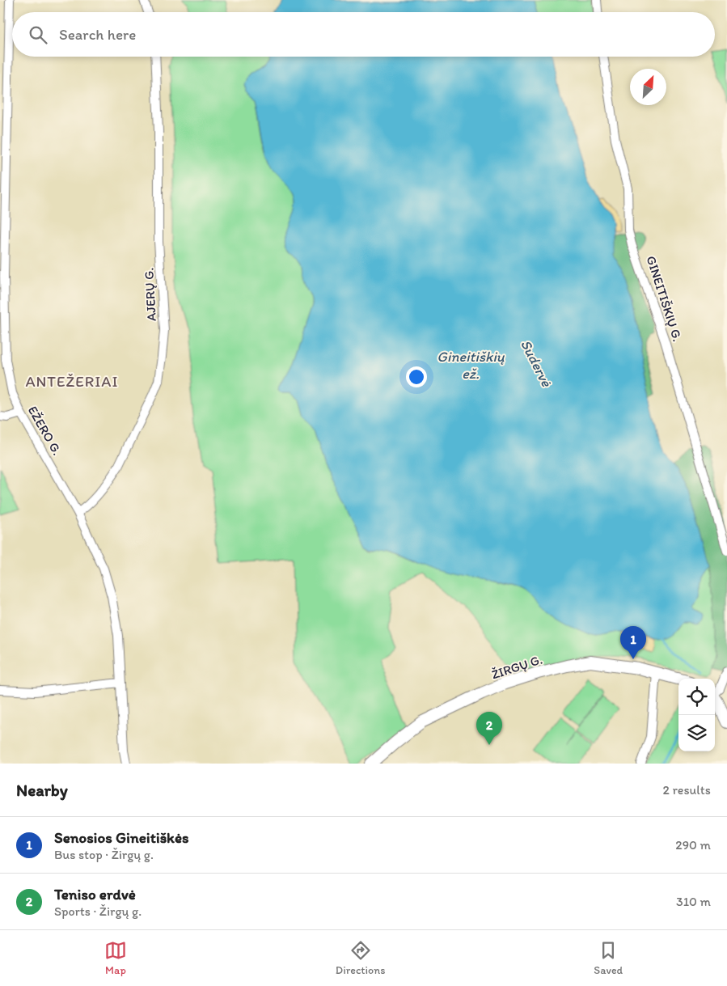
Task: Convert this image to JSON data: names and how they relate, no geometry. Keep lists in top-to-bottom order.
{
  "streets": {
    "street": [
      "AJERŲ G.",
      "GINEITIŠKIŲ G.",
      "EŽERO G.",
      "ŽIRGŲ G."
    ]
  },
  "crossings": [
    ["AJERŲ G.", "EŽERO G."]
  ],
  "districts": ["ANTEŽERIAI"],
  "water": ["Gineitiškių ež.", "Sudervė"],
  "north": "top right",
  "page": {
    "search": "Search here",
    "pins": ["1", "2"],
    "heading": ["Nearby", "2 results"],
    "list": [
      {
        "mark": "1",
        "name": "Senosios Gineitiškės",
        "note": "Bus stop · Žirgų g.",
        "value": "290 m"
      },
      {
        "mark": "2",
        "name": "Teniso erdvė",
        "note": "Sports · Žirgų g.",
        "value": "310 m"
      }
    ],
    "nav": ["Map", "Directions", "Saved"]
  }
}
